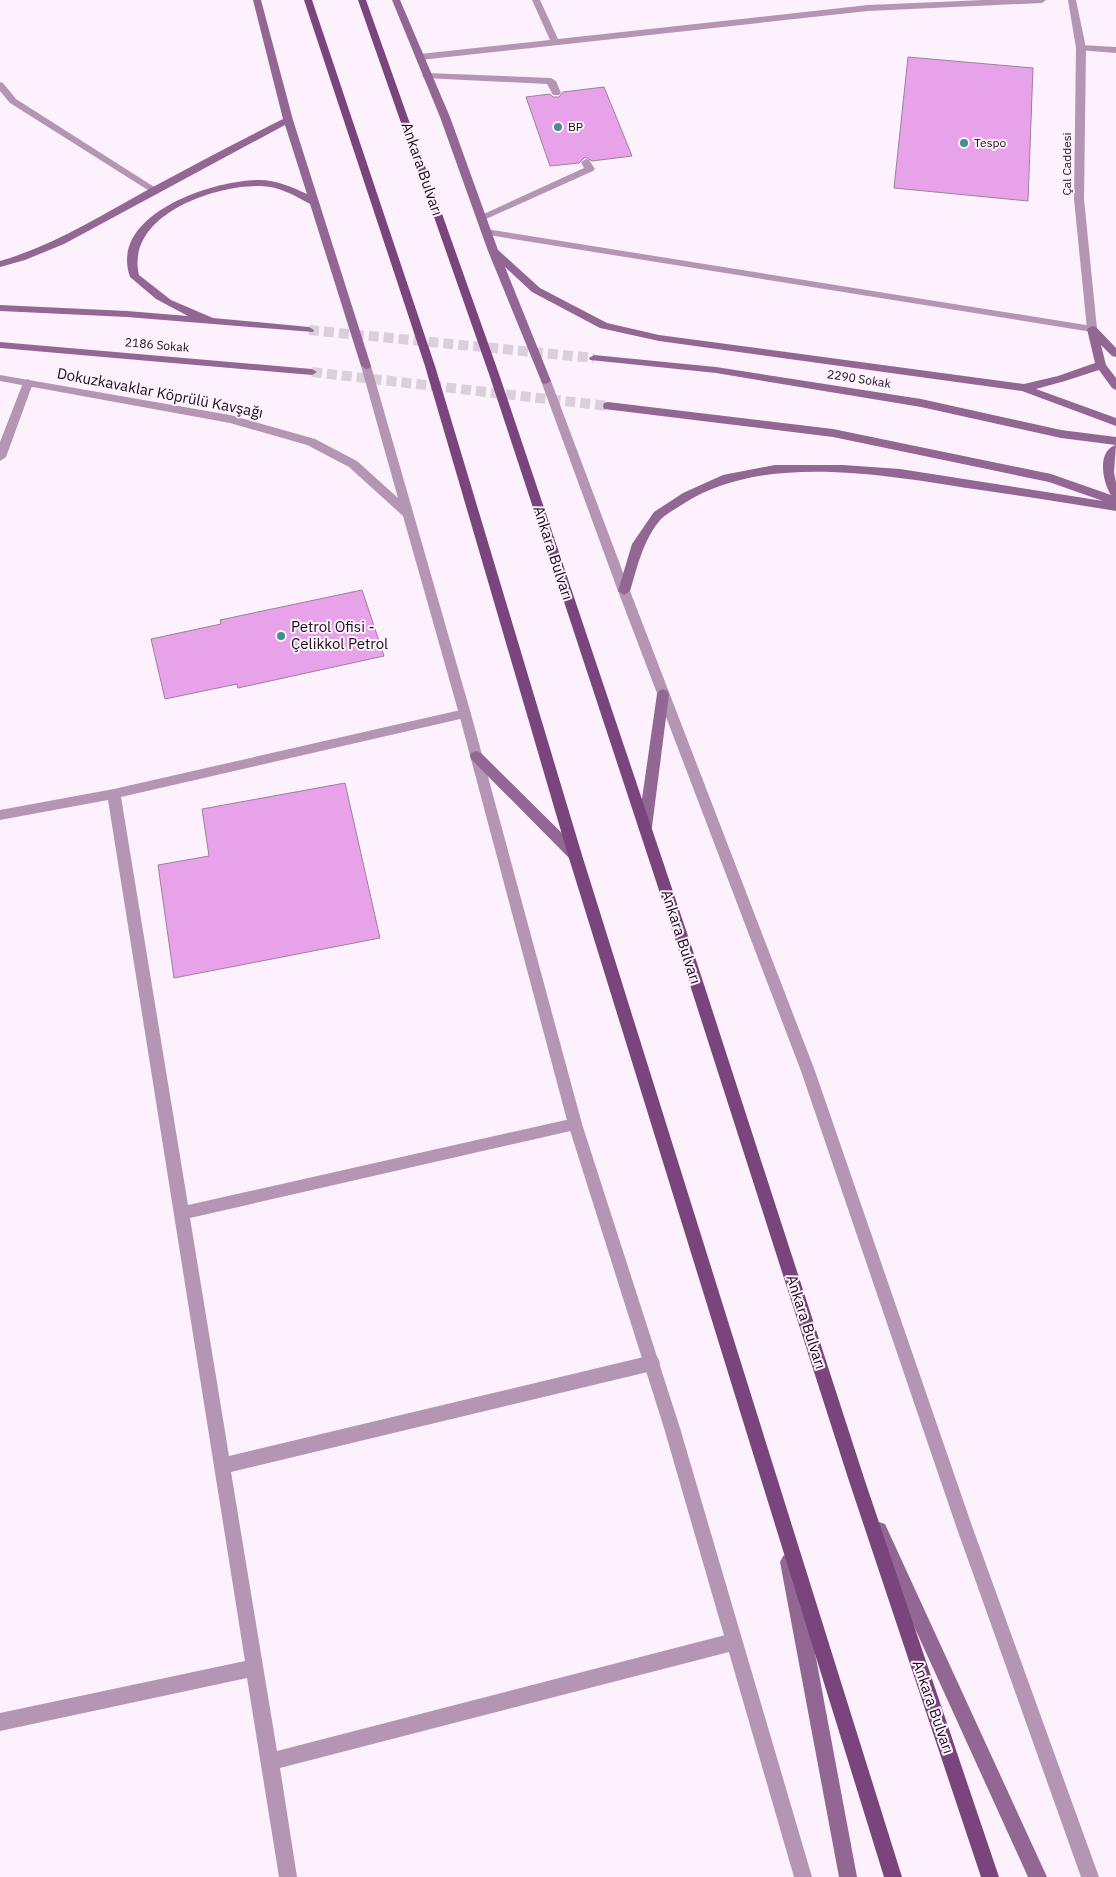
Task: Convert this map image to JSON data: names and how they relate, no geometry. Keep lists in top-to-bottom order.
{
  "streets": {
    "main road": ["Ankara Bulvarı", "2186 Sokak", "2290 Sokak"],
    "street": ["Çal Caddesi", "Dokuzkavaklar Köprülü Kavşağı"]
  },
  "places": ["BP", "Tespo", "Petrol Ofisi - Çelikkol Petrol"]
}
